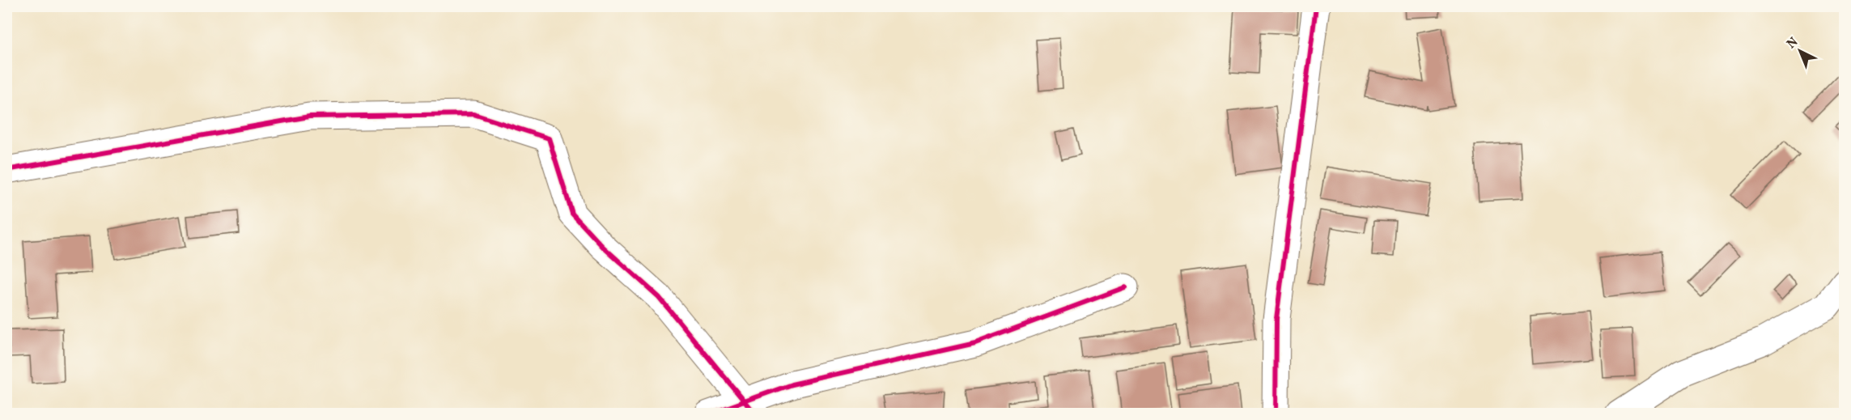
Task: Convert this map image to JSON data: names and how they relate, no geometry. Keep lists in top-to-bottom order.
{
  "north": "top left"
}
